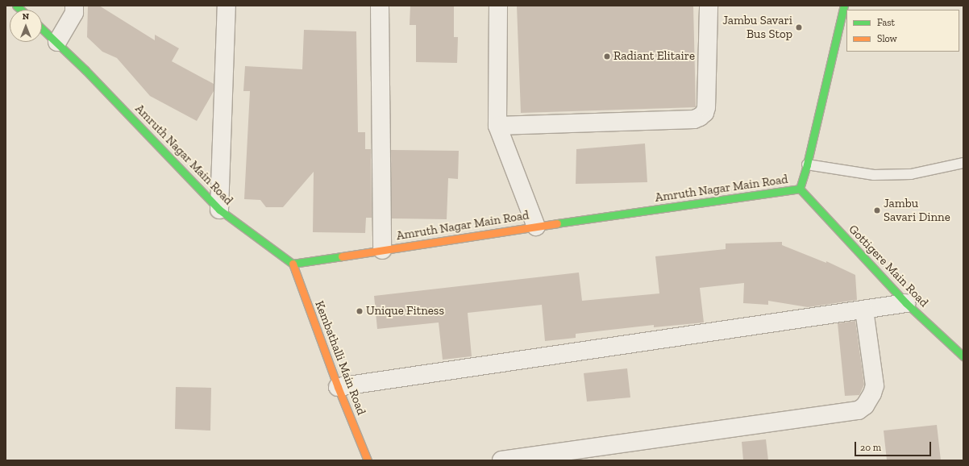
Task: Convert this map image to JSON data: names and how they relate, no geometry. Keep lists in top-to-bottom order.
{
  "streets": {
    "main road": ["Amruth Nagar Main Road", "Gottigere Main Road", "Kembathalli Main Road"]
  },
  "crossings": [
    ["Amruth Nagar Main Road", "Gottigere Main Road"],
    ["Amruth Nagar Main Road", "Kembathalli Main Road"]
  ],
  "places": [
    "Jambu Savari Bus Stop",
    "Radiant Elitaire",
    "Jambu Savari Dinne",
    "Unique Fitness"
  ],
  "legend": ["Fast", "Slow"],
  "scale_bar": "20 m",
  "north": "top"
}
